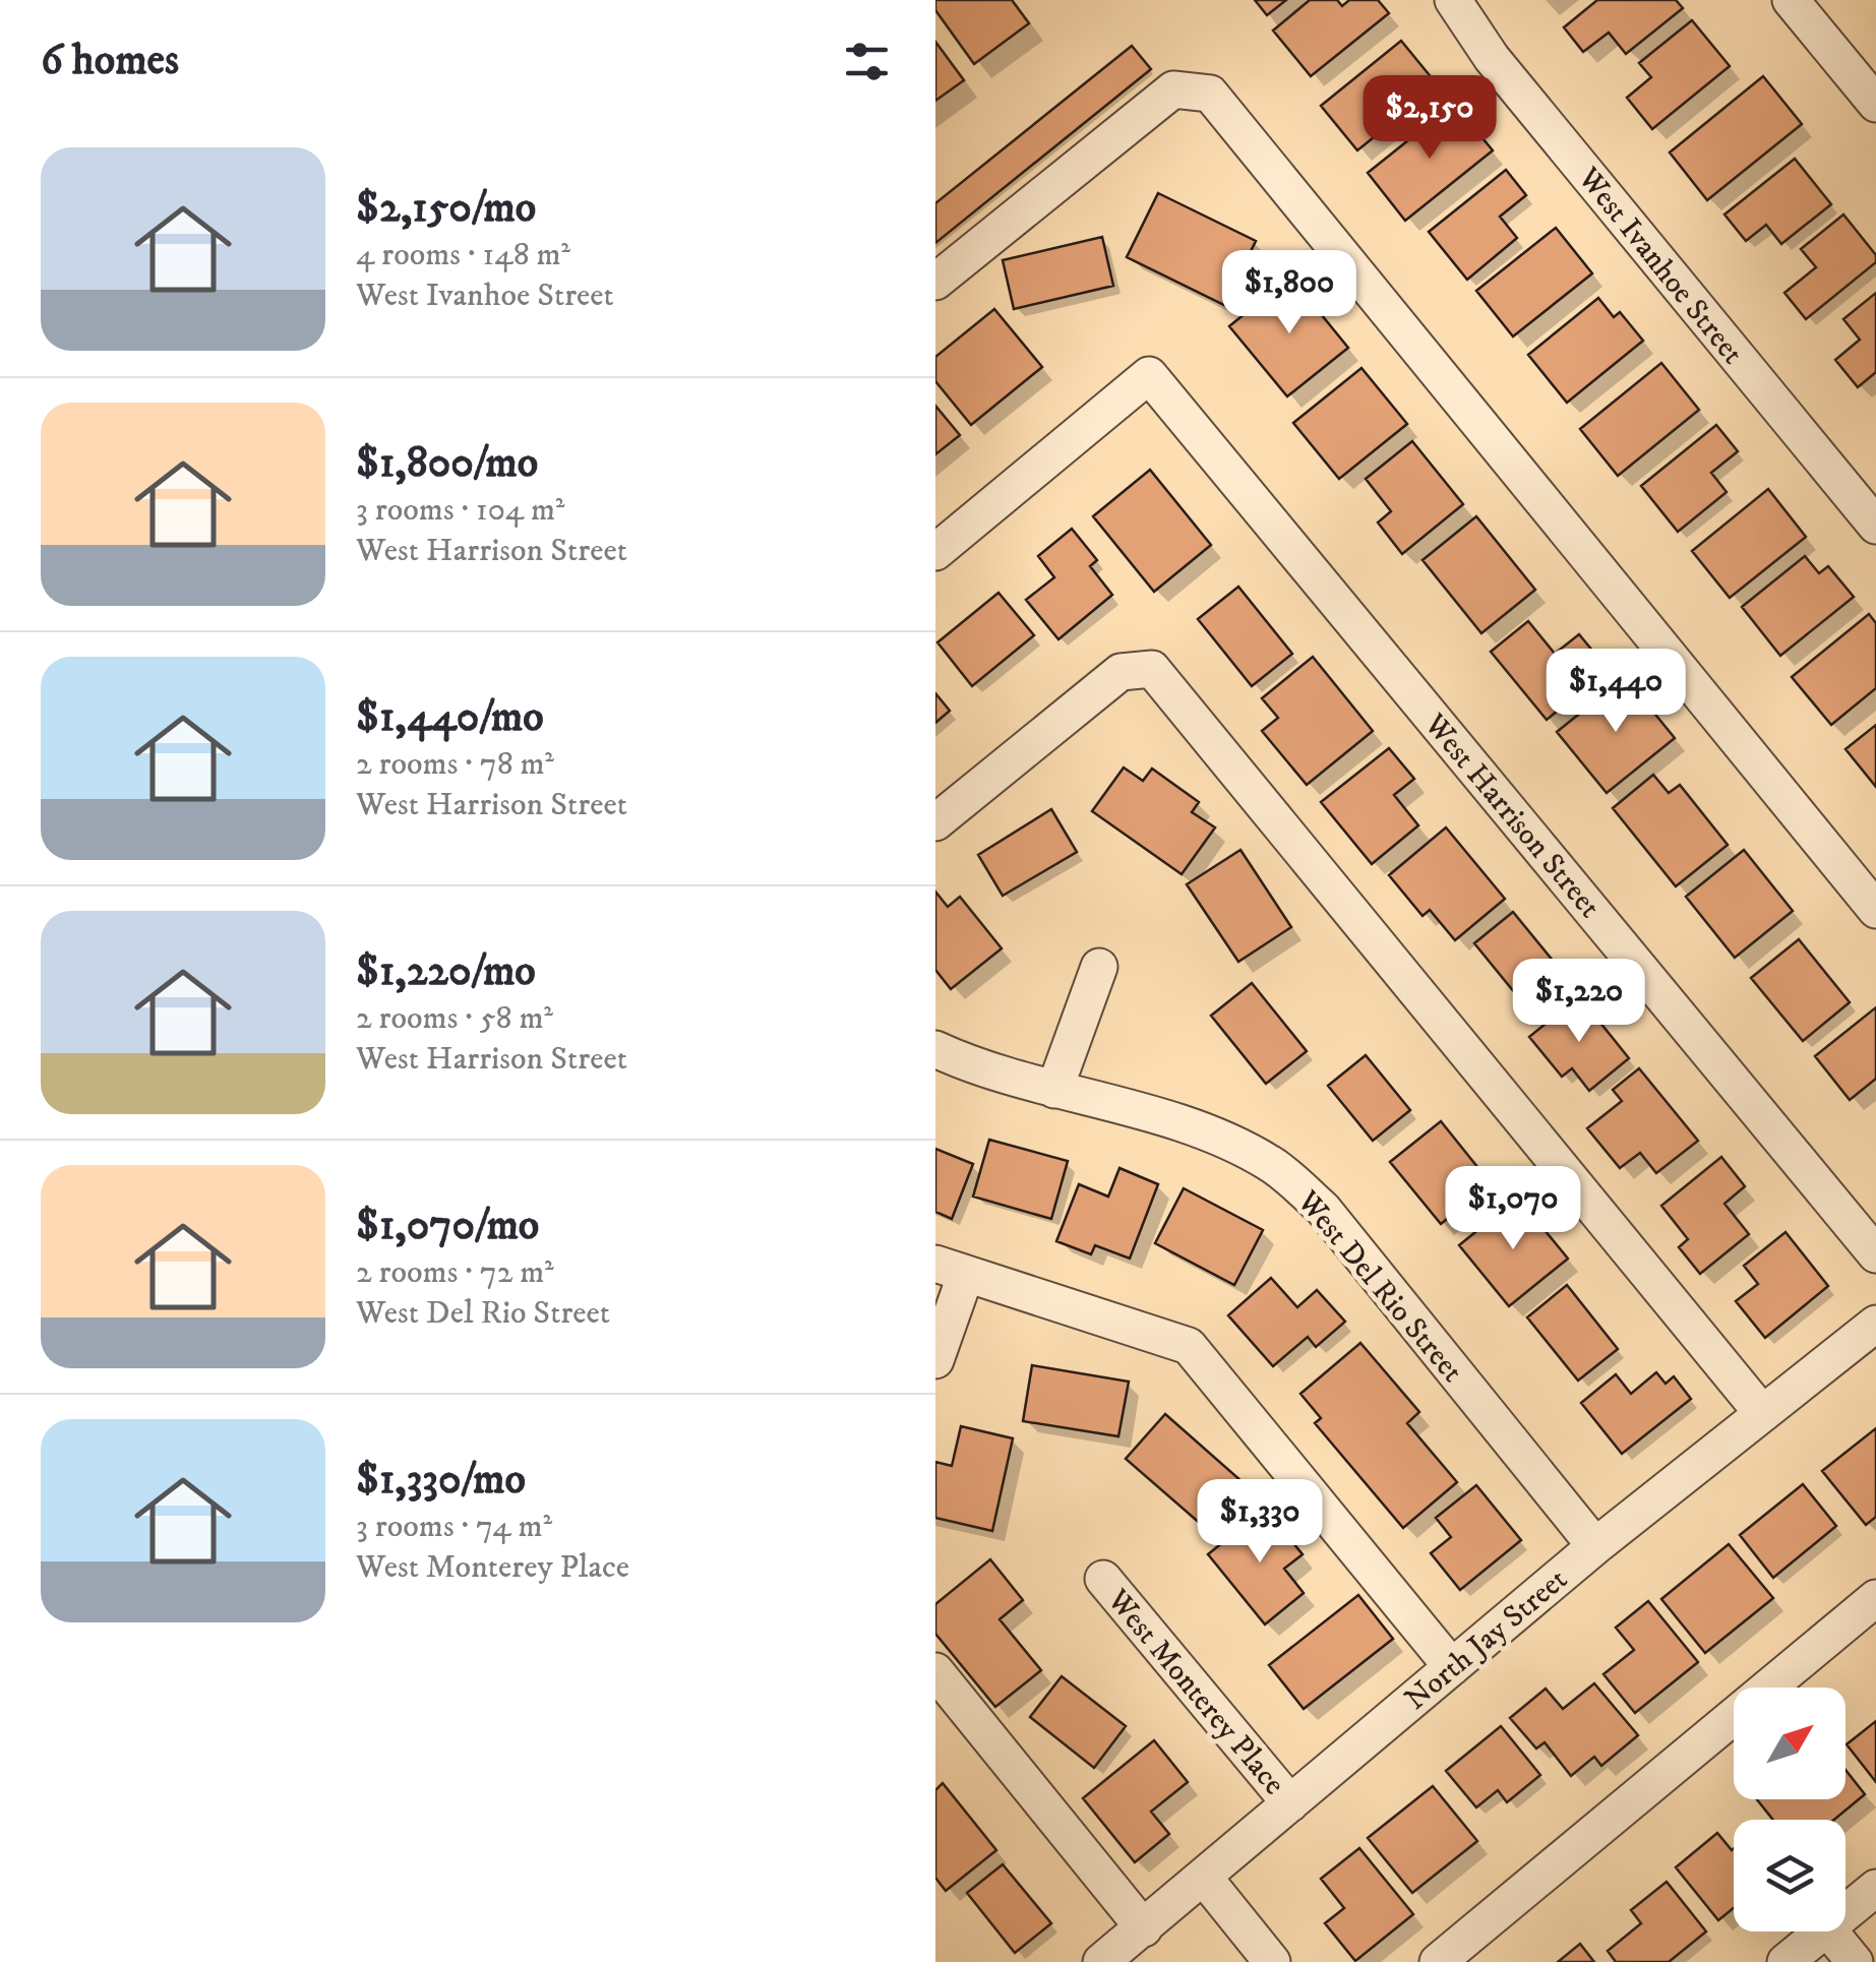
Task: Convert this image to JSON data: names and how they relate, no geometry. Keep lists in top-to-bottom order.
{
  "streets": {
    "street": [
      "West Ivanhoe Street",
      "West Harrison Street",
      "West Del Rio Street",
      "North Jay Street",
      "West Monterey Place"
    ]
  },
  "crossings": [
    ["West Del Rio Street", "North Jay Street"],
    ["North Jay Street", "West Monterey Place"]
  ],
  "north": "top right",
  "page": {
    "heading": "6 homes",
    "price": [
      "$2,150",
      "$1,800",
      "$1,440",
      "$1,220",
      "$1,070",
      "$1,330"
    ],
    "list": [
      {
        "name": "$2,150/mo",
        "note": "4 rooms · 148 m² · West Ivanhoe Street"
      },
      {
        "name": "$1,800/mo",
        "note": "3 rooms · 104 m² · West Harrison Street"
      },
      {
        "name": "$1,440/mo",
        "note": "2 rooms · 78 m² · West Harrison Street"
      },
      {
        "name": "$1,220/mo",
        "note": "2 rooms · 58 m² · West Harrison Street"
      },
      {
        "name": "$1,070/mo",
        "note": "2 rooms · 72 m² · West Del Rio Street"
      },
      {
        "name": "$1,330/mo",
        "note": "3 rooms · 74 m² · West Monterey Place"
      }
    ]
  }
}
